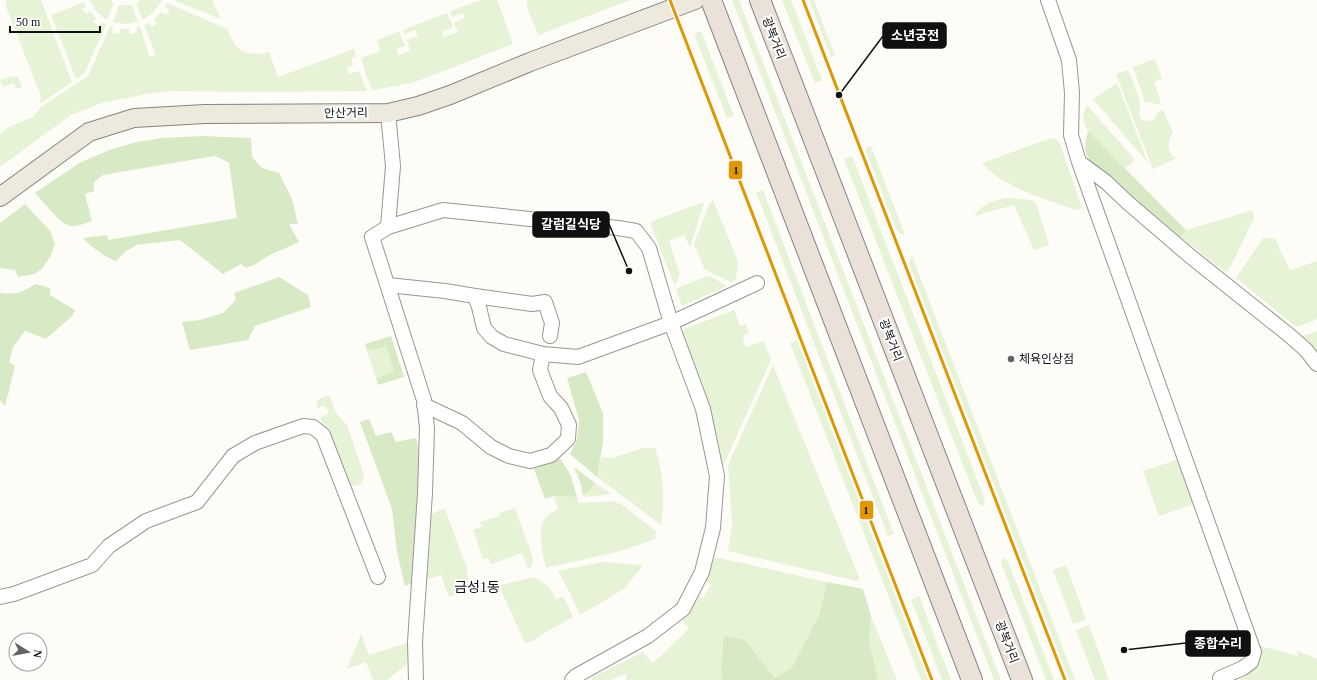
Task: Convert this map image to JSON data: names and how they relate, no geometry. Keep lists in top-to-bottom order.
{
  "streets": {
    "highway": ["광복거리"],
    "main road": ["안산거리"]
  },
  "districts": ["금성1동"],
  "places": [
    "소년궁전",
    "갈럼길식당",
    "체육인상점",
    "종합수리"
  ],
  "lines": ["transit line 1"],
  "scale_bar": "50 m",
  "north": "right"
}
